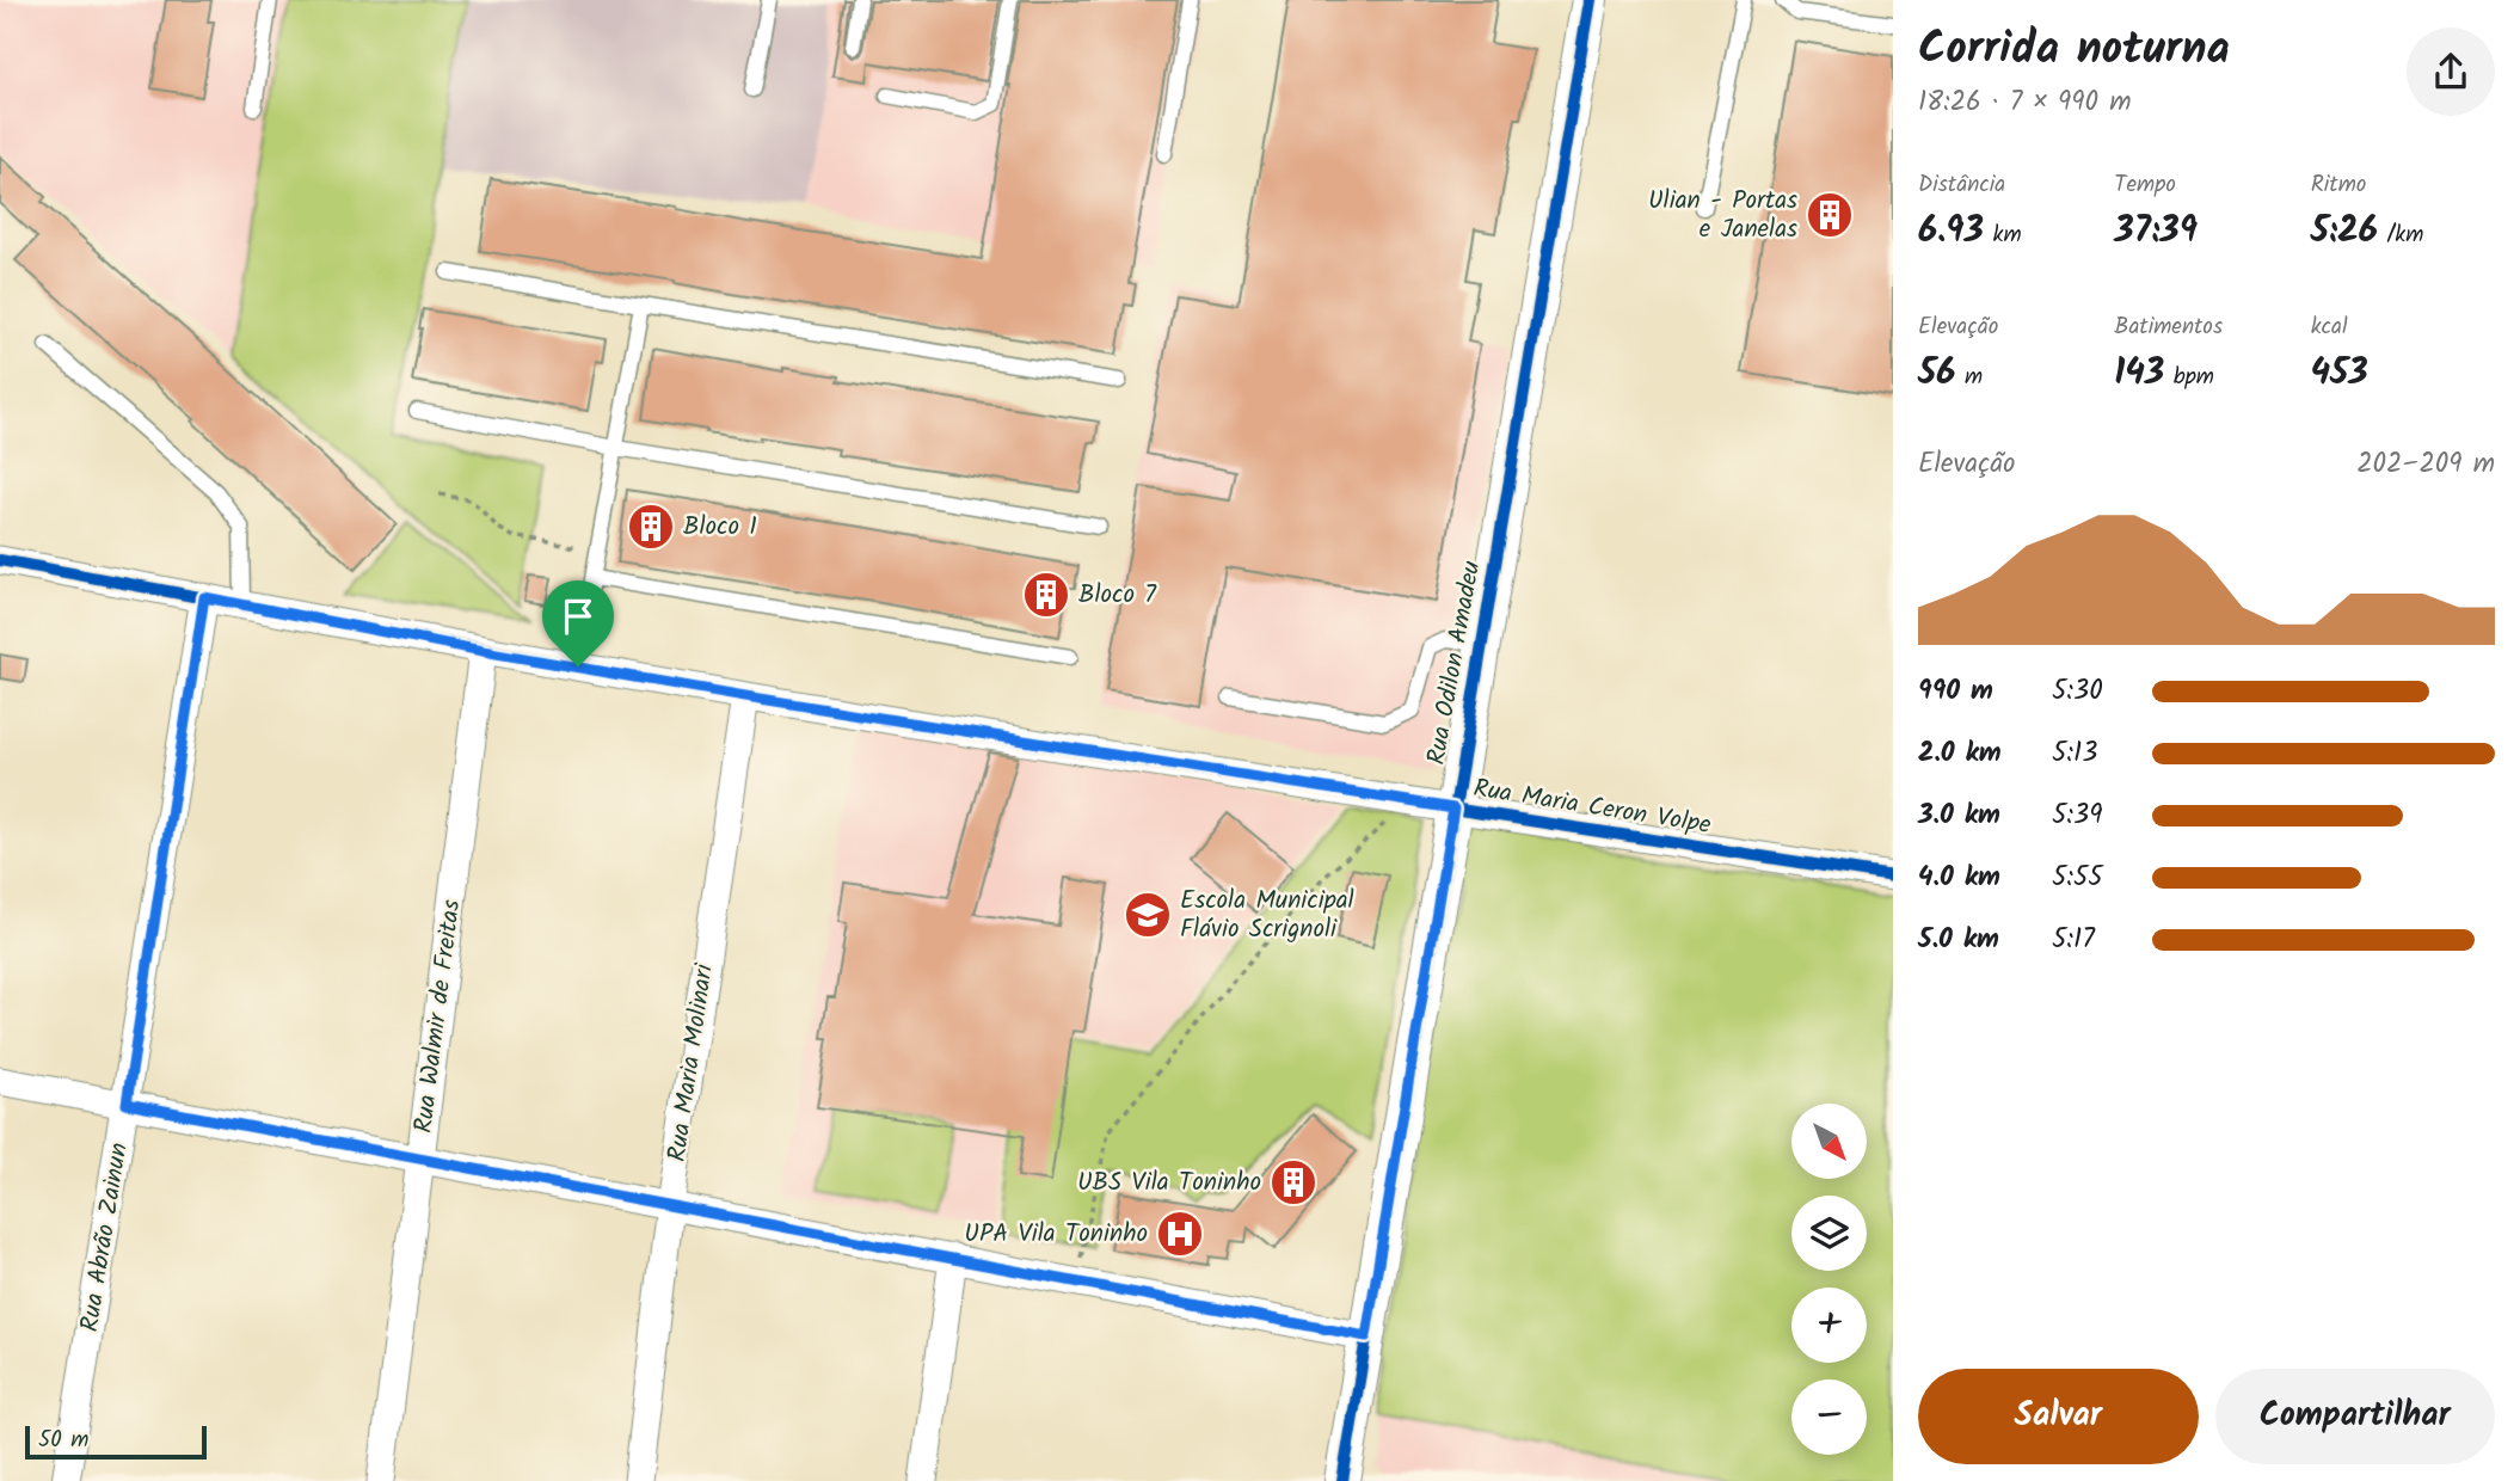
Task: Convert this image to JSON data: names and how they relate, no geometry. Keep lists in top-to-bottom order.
{
  "streets": {
    "street": [
      "Rua Odilon Amadeu",
      "Rua Maria Ceron Volpe",
      "Rua Walmir de Freitas",
      "Rua Maria Molinari",
      "Rua Abrão Zainun"
    ]
  },
  "crossings": [
    ["Rua Odilon Amadeu", "Rua Maria Ceron Volpe"],
    ["Rua Maria Ceron Volpe", "Rua Walmir de Freitas"],
    ["Rua Maria Ceron Volpe", "Rua Maria Molinari"],
    ["Rua Maria Ceron Volpe", "Rua Abrão Zainun"]
  ],
  "places": {
    "building": [
      "Ulian - Portas e Janelas",
      "Bloco 1",
      "Bloco 7",
      "UBS Vila Toninho"
    ],
    "school or university": ["Escola Municipal Flávio Scrignoli"],
    "hospital": ["UPA Vila Toninho"]
  },
  "scale_bar": "50 m",
  "north": "bottom right",
  "page": {
    "heading": ["Corrida noturna", "18:26 · 7 × 990 m"],
    "stats": [
      ["Distância", "6.93 km"],
      ["Tempo", "37:39"],
      ["Ritmo", "5:26 /km"],
      ["Elevação", "56 m"],
      ["Batimentos", "143 bpm"],
      ["kcal", "453"]
    ],
    "chart": ["Elevação", "202–209 m"],
    "list": [
      {
        "name": "990 m",
        "note": "5:30"
      },
      {
        "name": "2.0 km",
        "note": "5:13"
      },
      {
        "name": "3.0 km",
        "note": "5:39"
      },
      {
        "name": "4.0 km",
        "note": "5:55"
      },
      {
        "name": "5.0 km",
        "note": "5:17"
      }
    ],
    "map_buttons": ["+", "−"],
    "buttons": ["Salvar", "Compartilhar"],
    "scale": "50 m"
  }
}
